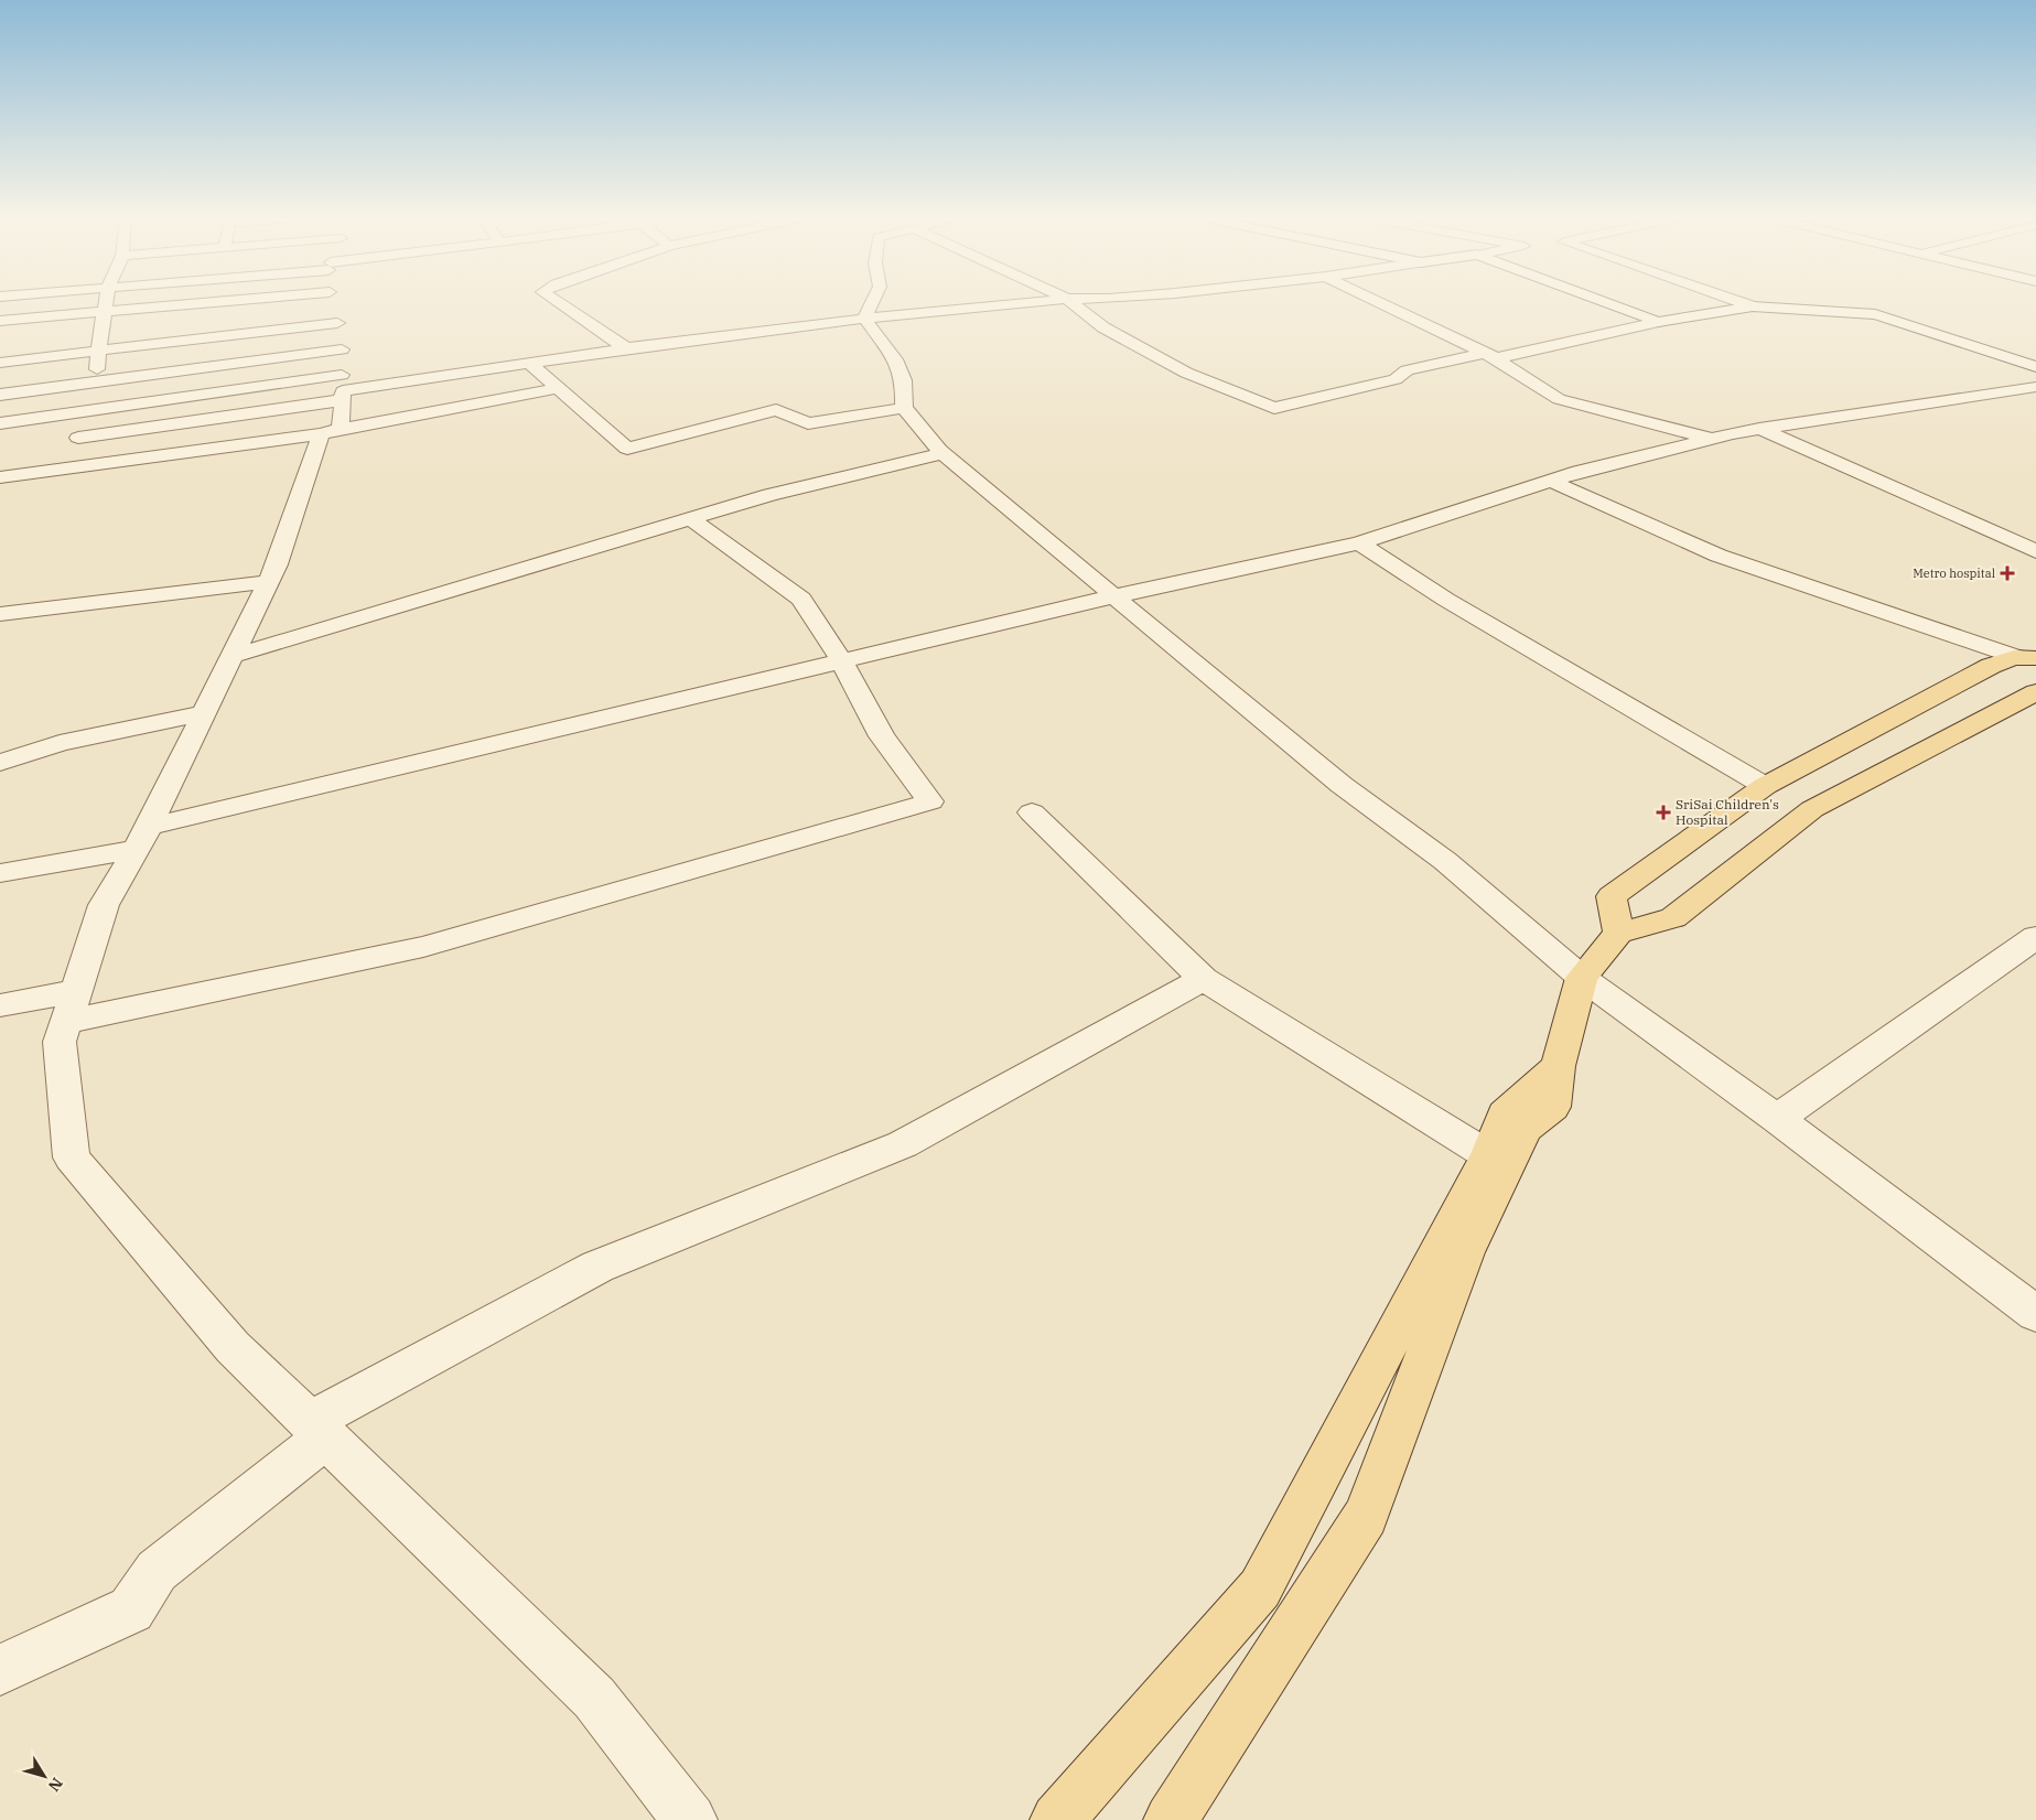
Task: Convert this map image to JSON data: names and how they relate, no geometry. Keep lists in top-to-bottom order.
{
  "places": {
    "health": ["Metro hospital", "SriSai Children's Hospital"]
  },
  "north": "bottom right"
}
